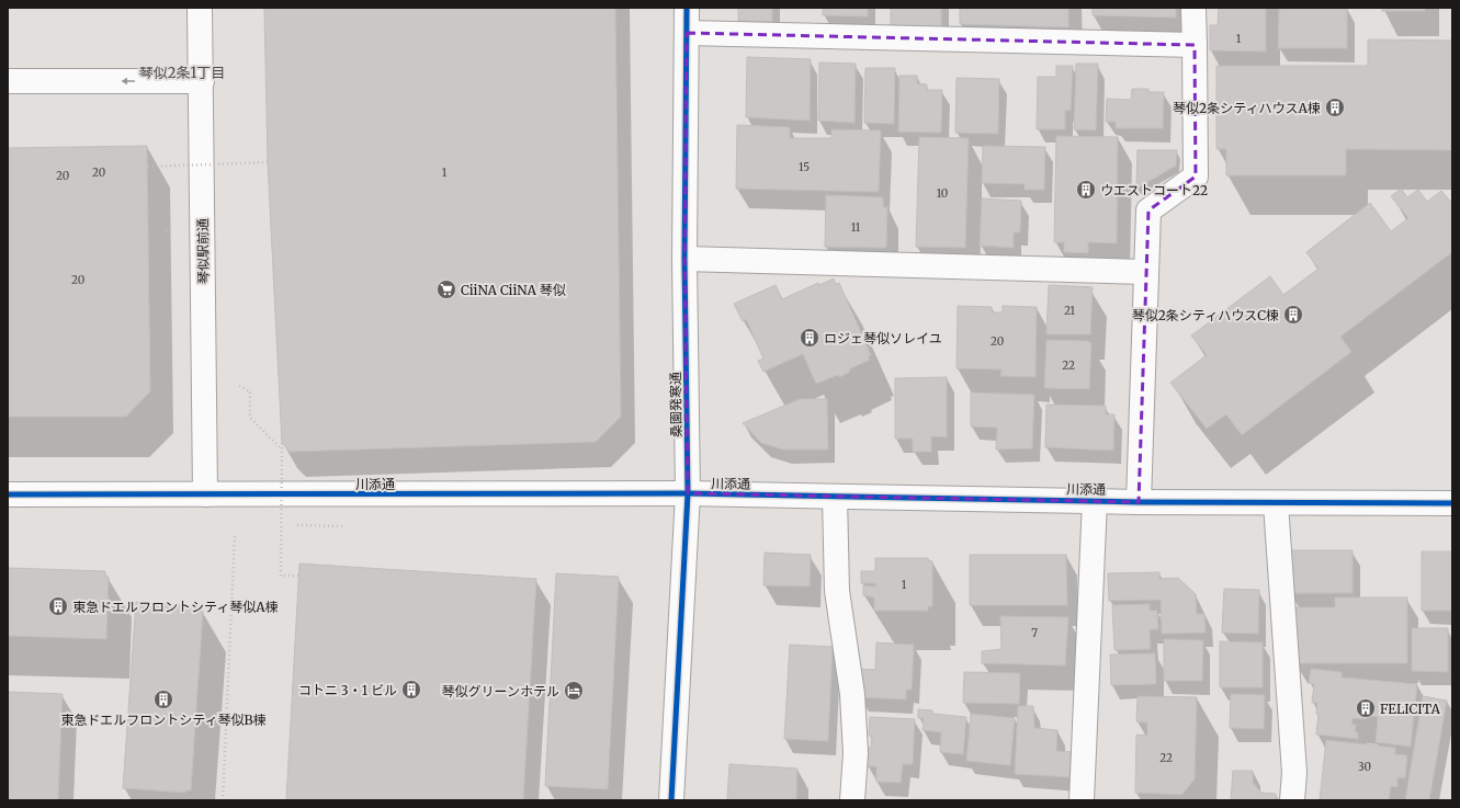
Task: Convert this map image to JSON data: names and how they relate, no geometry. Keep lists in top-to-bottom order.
{
  "streets": {
    "street": ["琴似駅前通", "桑園発寒通", "川添通"]
  },
  "crossings": [
    ["琴似駅前通", "川添通"],
    ["桑園発寒通", "川添通"]
  ],
  "districts": ["琴似2条1丁目"],
  "places": {
    "building": [
      "琴似2条シティハウスA棟",
      "ウエストコート22",
      "琴似2条シティハウスC棟",
      "ロジェ琴似ソレイユ",
      "東急ドエルフロントシティ琴似A棟",
      "コトニ 3・1 ビル",
      "東急ドエルフロントシティ琴似B棟",
      "FELICITA"
    ],
    "supermarket": ["CiiNA CiiNA 琴似"],
    "hotel": ["琴似グリーンホテル"]
  },
  "house_numbers": [
    "1",
    "15",
    "20",
    "1",
    "20",
    "10",
    "11",
    "20",
    "21",
    "20",
    "22",
    "1",
    "7",
    "22",
    "30"
  ]
}
